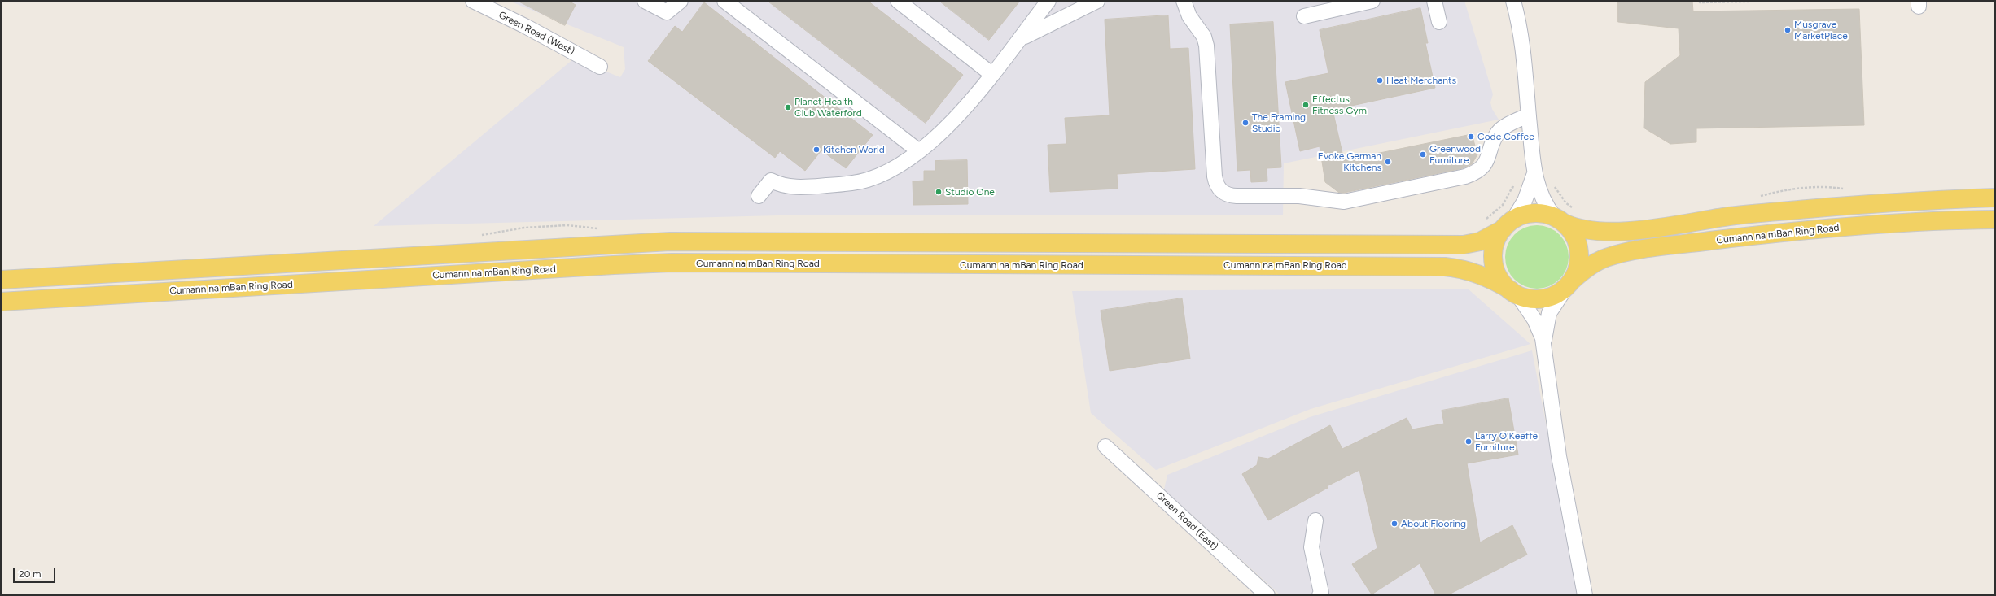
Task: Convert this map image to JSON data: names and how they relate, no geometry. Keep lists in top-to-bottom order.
{
  "streets": {
    "main road": ["Cumann na mBan Ring Road"],
    "street": ["Green Road (West)", "Green Road (East)"]
  },
  "places": [
    "Musgrave MarketPlace",
    "Heat Merchants",
    "Effectus Fitness Gym",
    "Planet Health Club Waterford",
    "The Framing Studio",
    "Code Coffee",
    "Kitchen World",
    "Greenwood Furniture",
    "Evoke German Kitchens",
    "Studio One",
    "Larry O'Keeffe Furniture",
    "About Flooring"
  ],
  "scale_bar": "20 m"
}
